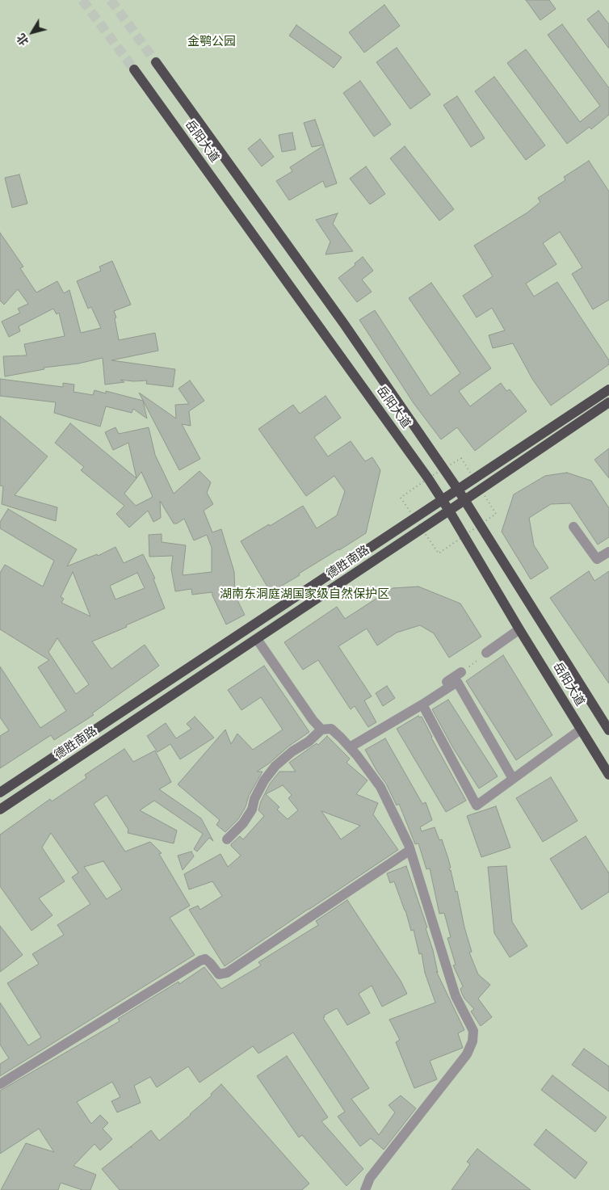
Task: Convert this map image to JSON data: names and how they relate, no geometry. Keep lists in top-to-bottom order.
{
  "streets": {
    "main road": ["岳阳大道", "德胜南路"]
  },
  "crossings": [
    ["岳阳大道", "德胜南路"]
  ],
  "parks": ["金鹗公园", "湖南东洞庭湖国家级自然保护区"],
  "north": "bottom left"
}
